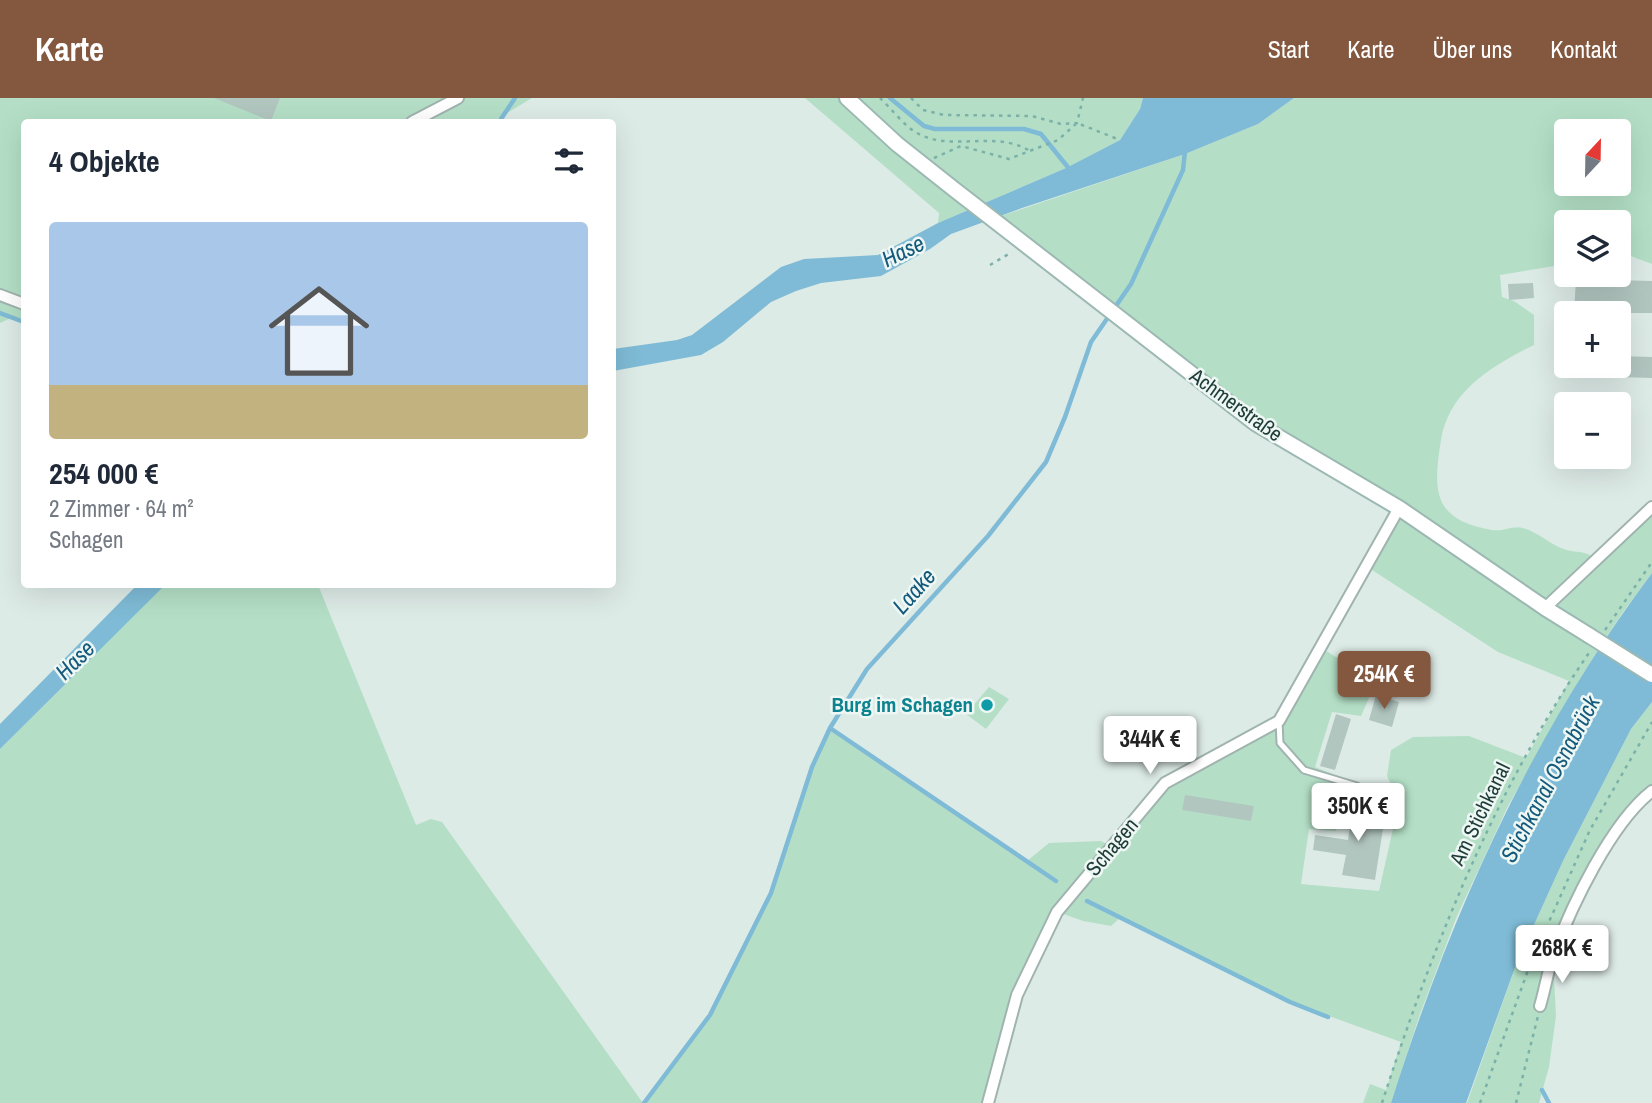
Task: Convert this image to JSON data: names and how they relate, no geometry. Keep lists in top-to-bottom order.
{
  "streets": {
    "street": ["Achmerstraße", "Schagen"],
    "path": ["Am Stichkanal"]
  },
  "water": ["Hase", "Laake", "Stichkanal Osnabrück"],
  "places": ["Burg im Schagen"],
  "north": "top",
  "page": {
    "header": "Karte",
    "nav": [
      "Start",
      "Karte",
      "Über uns",
      "Kontakt"
    ],
    "map_buttons": ["+", "−"],
    "heading": "4 Objekte",
    "list": [
      {
        "name": "254 000 €",
        "note": "2 Zimmer · 64 m² · Schagen"
      }
    ],
    "price": [
      "254K €",
      "344K €",
      "350K €",
      "268K €"
    ]
  }
}
